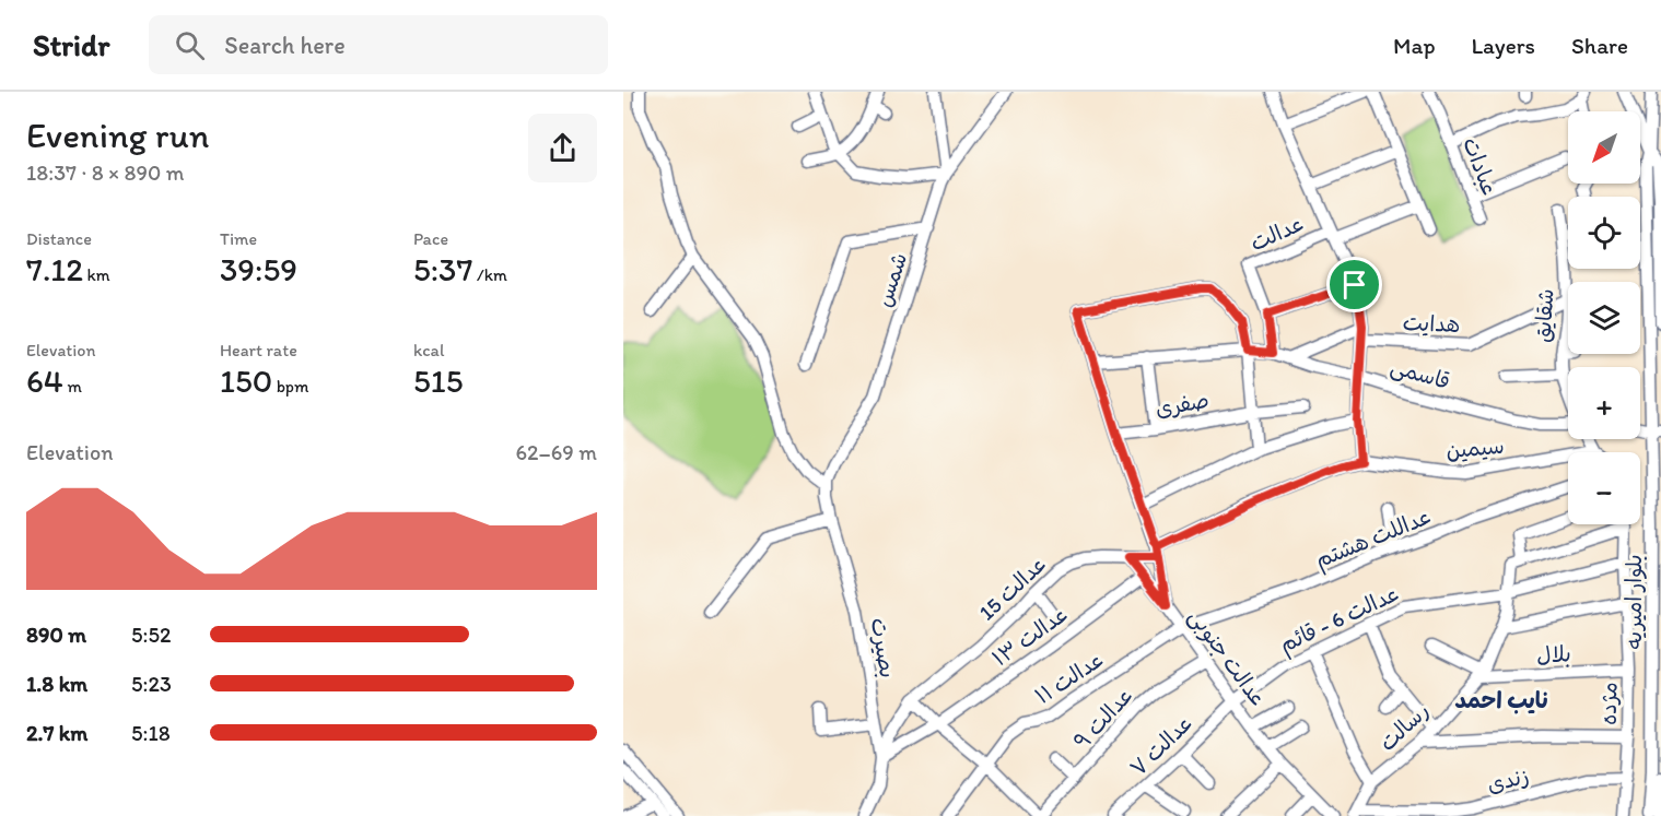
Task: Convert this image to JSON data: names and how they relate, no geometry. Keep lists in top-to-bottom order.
{
  "streets": {
    "street": [
      "عبادات",
      "عدالت",
      "شمس",
      "شقایق",
      "هدایت",
      "قاسمی",
      "صفری",
      "سیمین",
      "عداللت هشتم",
      "عدالت 15",
      "بلوار امیریه",
      "عدالت 6 - قائم",
      "عدالت ۱۳",
      "بصیرت",
      "بلال",
      "عدالت جنوبی",
      "عدالت ۱۱",
      "مژده",
      "عدالت ۹",
      "رسالت",
      "عدالت ۷",
      "زندی"
    ]
  },
  "crossings": [
    ["عدالت", "قاسمی"],
    ["شمس", "بصیرت"],
    ["قاسمی", "عدالت جنوبی"],
    ["صفری", "عدالت جنوبی"],
    ["عداللت هشتم", "عدالت جنوبی"],
    ["عداللت هشتم", "عدالت ۱۱"],
    ["عدالت 15", "عدالت ۱۳"],
    ["عدالت 15", "بصیرت"],
    ["عدالت 15", "عدالت جنوبی"],
    ["عدالت 6 - قائم", "عدالت جنوبی"],
    ["عدالت 6 - قائم", "مژده"],
    ["عدالت 6 - قائم", "رسالت"],
    ["عدالت 6 - قائم", "عدالت ۷"],
    ["عدالت ۱۳", "بصیرت"],
    ["بلال", "مژده"],
    ["بلال", "رسالت"],
    ["عدالت جنوبی", "عدالت ۱۱"],
    ["عدالت جنوبی", "عدالت ۹"],
    ["عدالت جنوبی", "عدالت ۷"],
    ["مژده", "زندی"],
    ["رسالت", "زندی"]
  ],
  "districts": ["نایب احمد"],
  "north": "bottom left",
  "page": {
    "header": "Stridr",
    "search": "Search here",
    "nav": ["Map", "Layers", "Share"],
    "heading": ["Evening run", "18:37 · 8 × 890 m"],
    "map_buttons": ["+", "−"],
    "stats": [
      ["Distance", "7.12 km"],
      ["Time", "39:59"],
      ["Pace", "5:37 /km"],
      ["Elevation", "64 m"],
      ["Heart rate", "150 bpm"],
      ["kcal", "515"]
    ],
    "chart": ["Elevation", "62–69 m"],
    "list": [
      {
        "name": "890 m",
        "note": "5:52"
      },
      {
        "name": "1.8 km",
        "note": "5:23"
      },
      {
        "name": "2.7 km",
        "note": "5:18"
      }
    ]
  }
}
